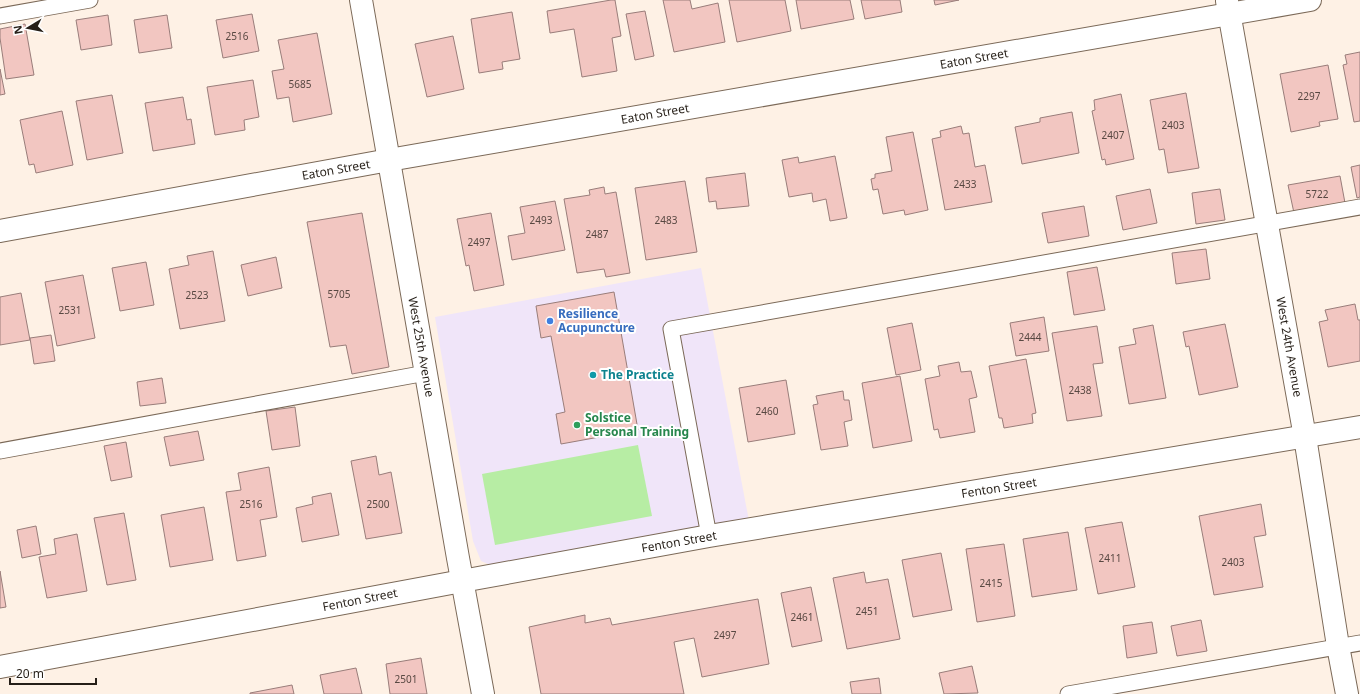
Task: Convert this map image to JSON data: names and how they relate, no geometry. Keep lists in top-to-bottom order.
{
  "streets": {
    "street": [
      "Eaton Street",
      "West 25th Avenue",
      "West 24th Avenue",
      "Fenton Street"
    ]
  },
  "crossings": [
    ["Eaton Street", "West 25th Avenue"],
    ["Eaton Street", "West 24th Avenue"],
    ["West 25th Avenue", "Fenton Street"],
    ["West 24th Avenue", "Fenton Street"]
  ],
  "places": ["Resilience Acupuncture", "The Practice", "Solstice Personal Training"],
  "house_numbers": [
    "2516",
    "5685",
    "2297",
    "2403",
    "2407",
    "2433",
    "5722",
    "2493",
    "2483",
    "2487",
    "2497",
    "5705",
    "2523",
    "2531",
    "2444",
    "2438",
    "2460",
    "2516",
    "2500",
    "2411",
    "2403",
    "2415",
    "2451",
    "2461",
    "2497",
    "2501"
  ],
  "scale_bar": "20 m",
  "north": "left"
}
